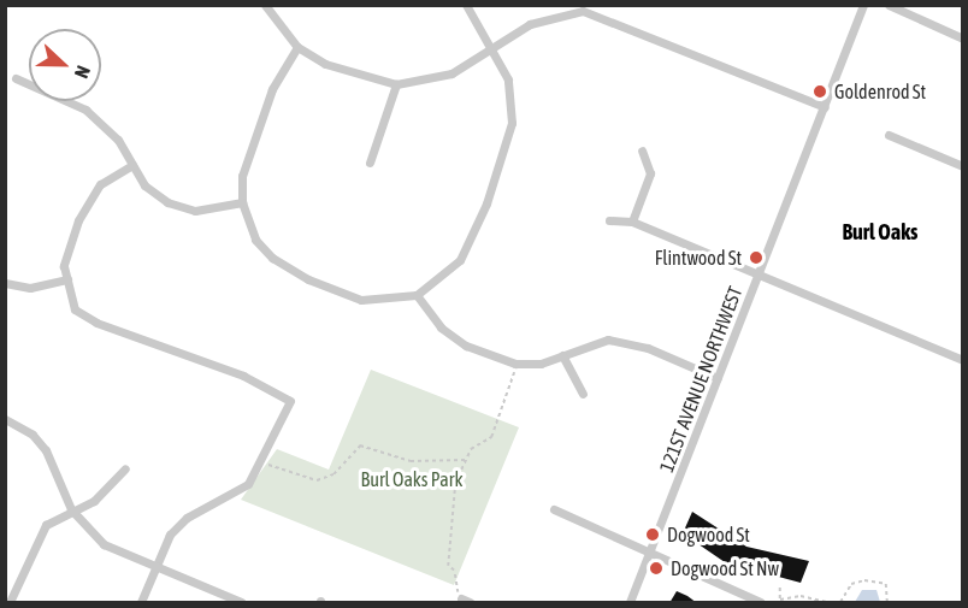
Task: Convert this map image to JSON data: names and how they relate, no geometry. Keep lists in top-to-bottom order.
{
  "streets": {
    "street": ["121ST AVENUE NORTHWEST"]
  },
  "districts": ["Burl Oaks"],
  "parks": ["Burl Oaks Park"],
  "places": [
    "Goldenrod St",
    "Flintwood St",
    "Dogwood St",
    "Dogwood St Nw"
  ],
  "north": "right"
}
